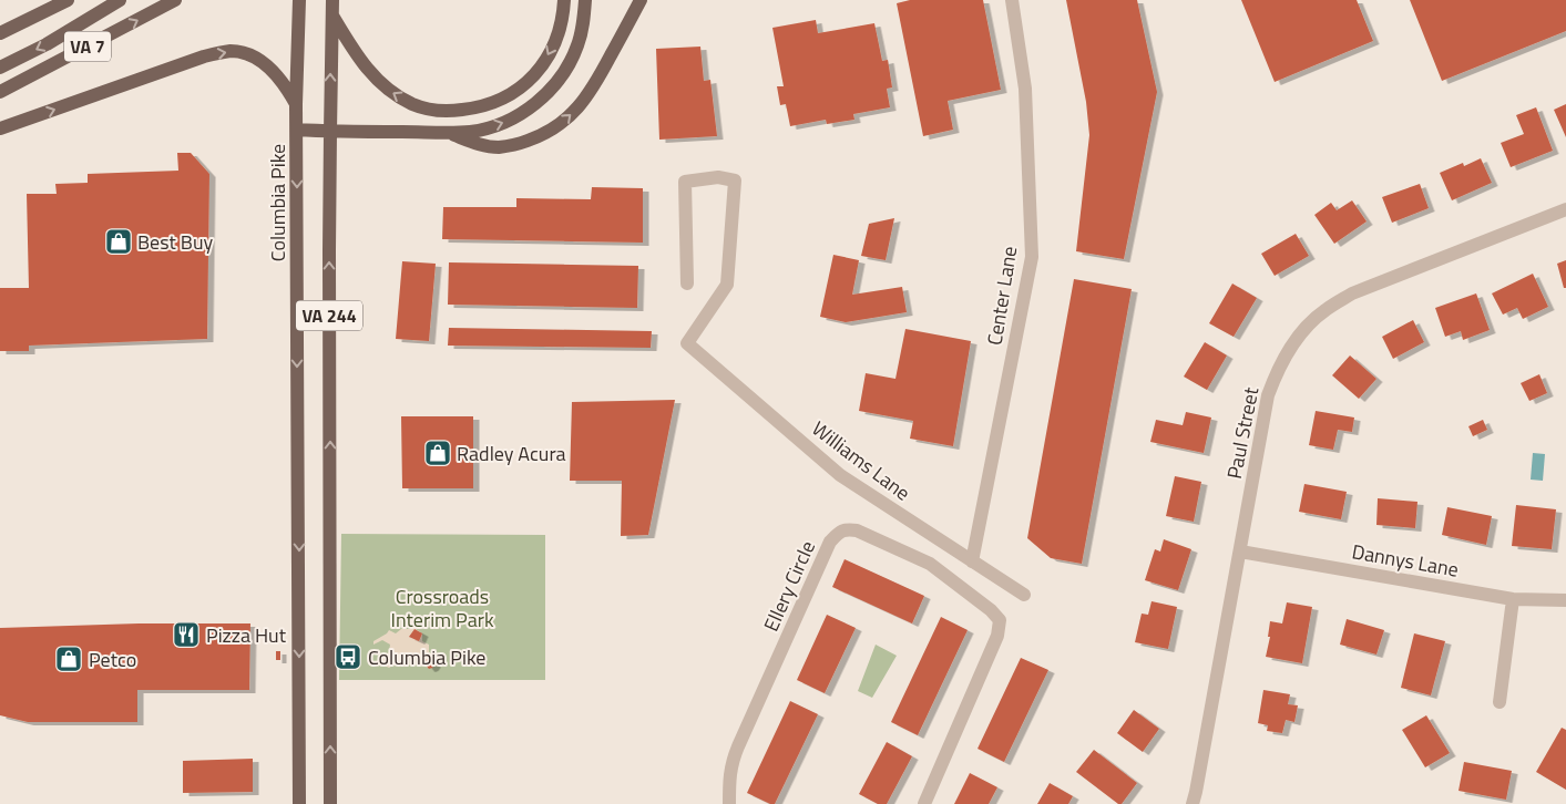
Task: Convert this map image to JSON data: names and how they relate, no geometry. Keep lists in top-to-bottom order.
{
  "streets": {
    "main road": ["VA 7", "Columbia Pike", "VA 244"],
    "street": [
      "Center Lane",
      "Paul Street",
      "Williams Lane",
      "Dannys Lane",
      "Ellery Circle"
    ]
  },
  "crossings": [
    ["Center Lane", "Williams Lane"],
    ["Paul Street", "Dannys Lane"]
  ],
  "parks": ["Crossroads Interim Park"],
  "places": {
    "shop": ["Best Buy", "Radley Acura", "Petco"],
    "restaurant": ["Pizza Hut"],
    "bus stop": ["Columbia Pike"]
  }
}
